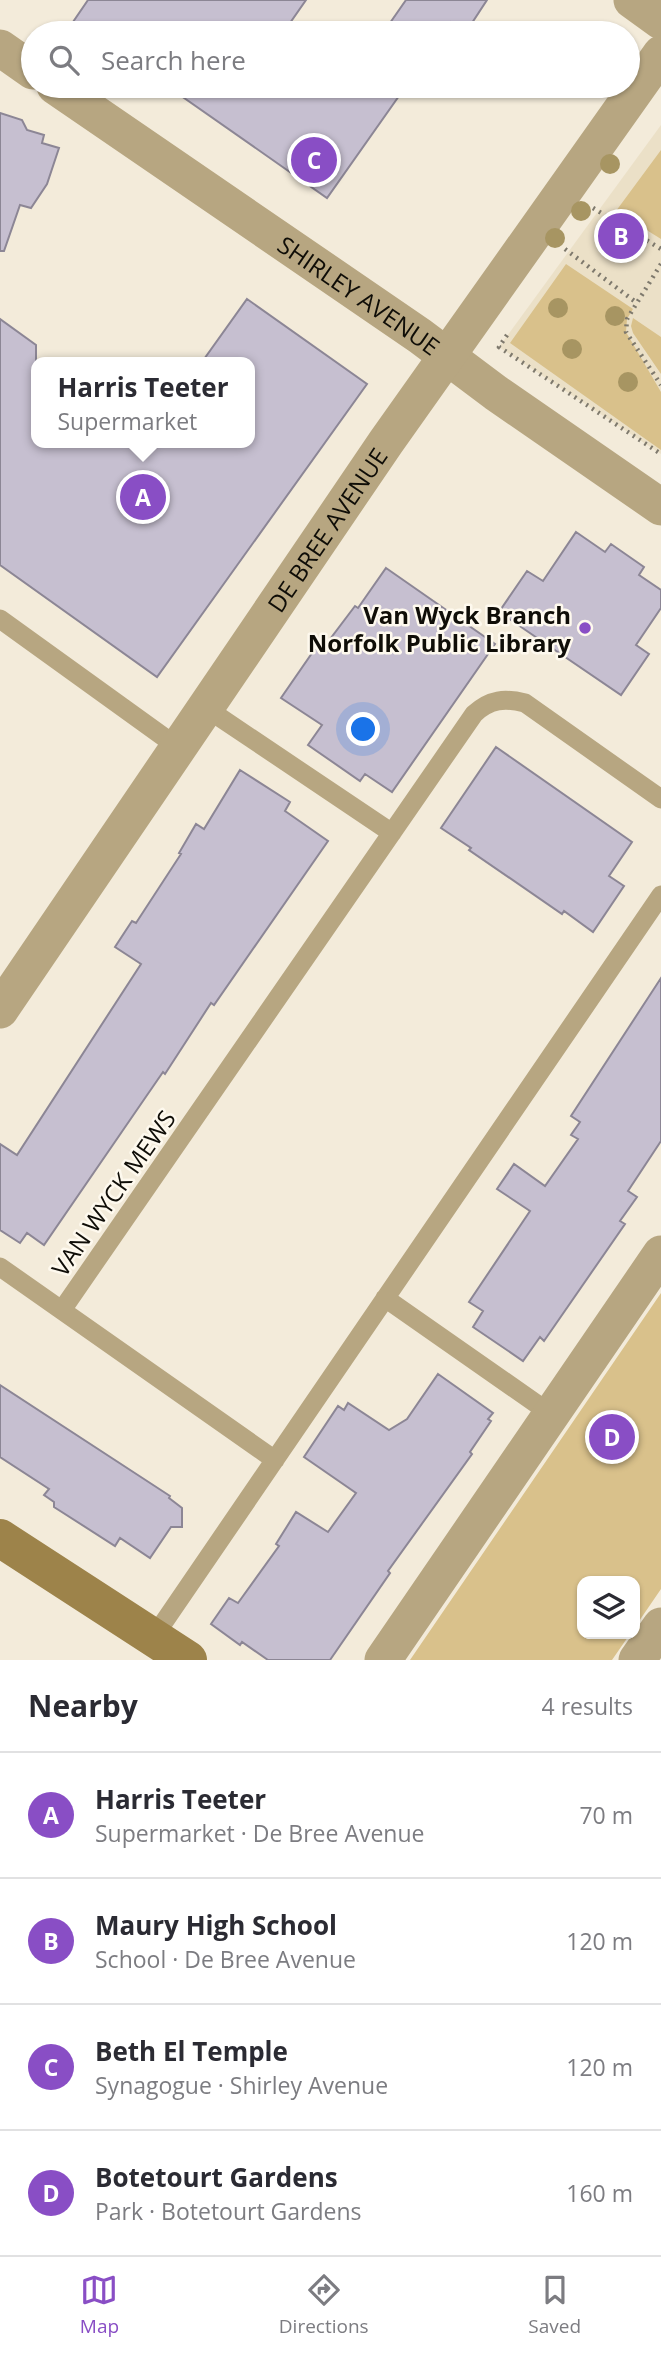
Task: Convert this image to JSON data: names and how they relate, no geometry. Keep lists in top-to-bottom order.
{
  "streets": {
    "street": ["SHIRLEY AVENUE", "DE BREE AVENUE"],
    "lane": ["VAN WYCK MEWS"]
  },
  "crossings": [
    ["SHIRLEY AVENUE", "DE BREE AVENUE"]
  ],
  "places": ["Van Wyck Branch Norfolk Public Library"],
  "page": {
    "search": "Search here",
    "pins": [
      "C",
      "B",
      "A",
      "D"
    ],
    "popup": ["Harris Teeter", "Supermarket"],
    "heading": ["Nearby", "4 results"],
    "list": [
      {
        "mark": "A",
        "name": "Harris Teeter",
        "note": "Supermarket · De Bree Avenue",
        "value": "70 m"
      },
      {
        "mark": "B",
        "name": "Maury High School",
        "note": "School · De Bree Avenue",
        "value": "120 m"
      },
      {
        "mark": "C",
        "name": "Beth El Temple",
        "note": "Synagogue · Shirley Avenue",
        "value": "120 m"
      },
      {
        "mark": "D",
        "name": "Botetourt Gardens",
        "note": "Park · Botetourt Gardens",
        "value": "160 m"
      }
    ],
    "nav": ["Map", "Directions", "Saved"]
  }
}
